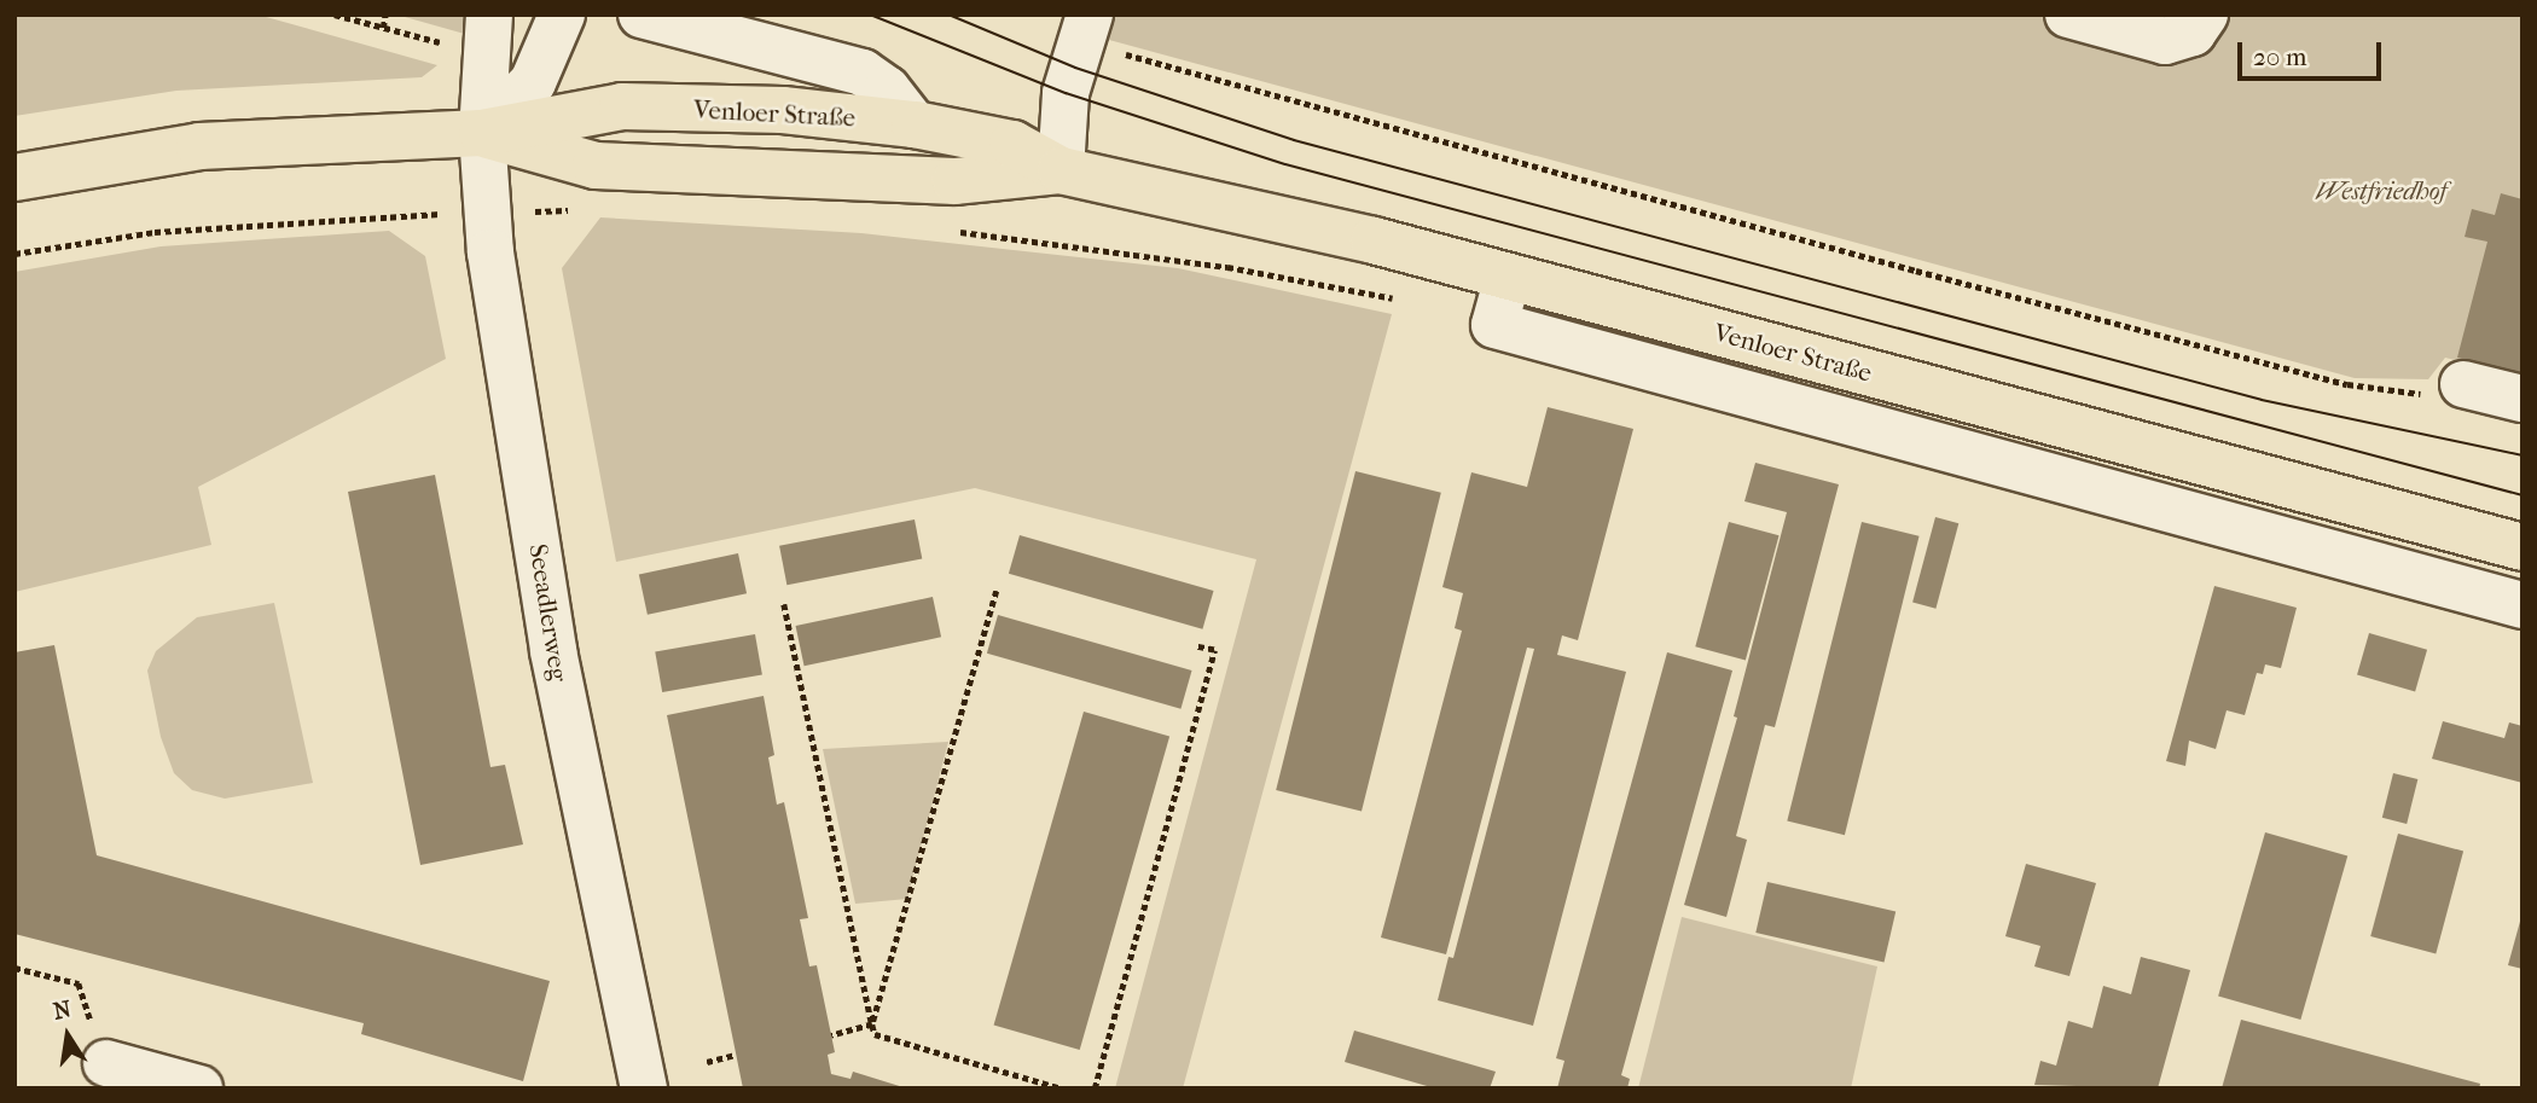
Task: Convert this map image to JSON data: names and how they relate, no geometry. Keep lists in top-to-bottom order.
{
  "streets": {
    "main road": ["Venloer Straße"],
    "street": ["Seeadlerweg"]
  },
  "crossings": [
    ["Venloer Straße", "Seeadlerweg"]
  ],
  "parks": ["Westfriedhof"],
  "scale_bar": "20 m",
  "north": "top"
}
